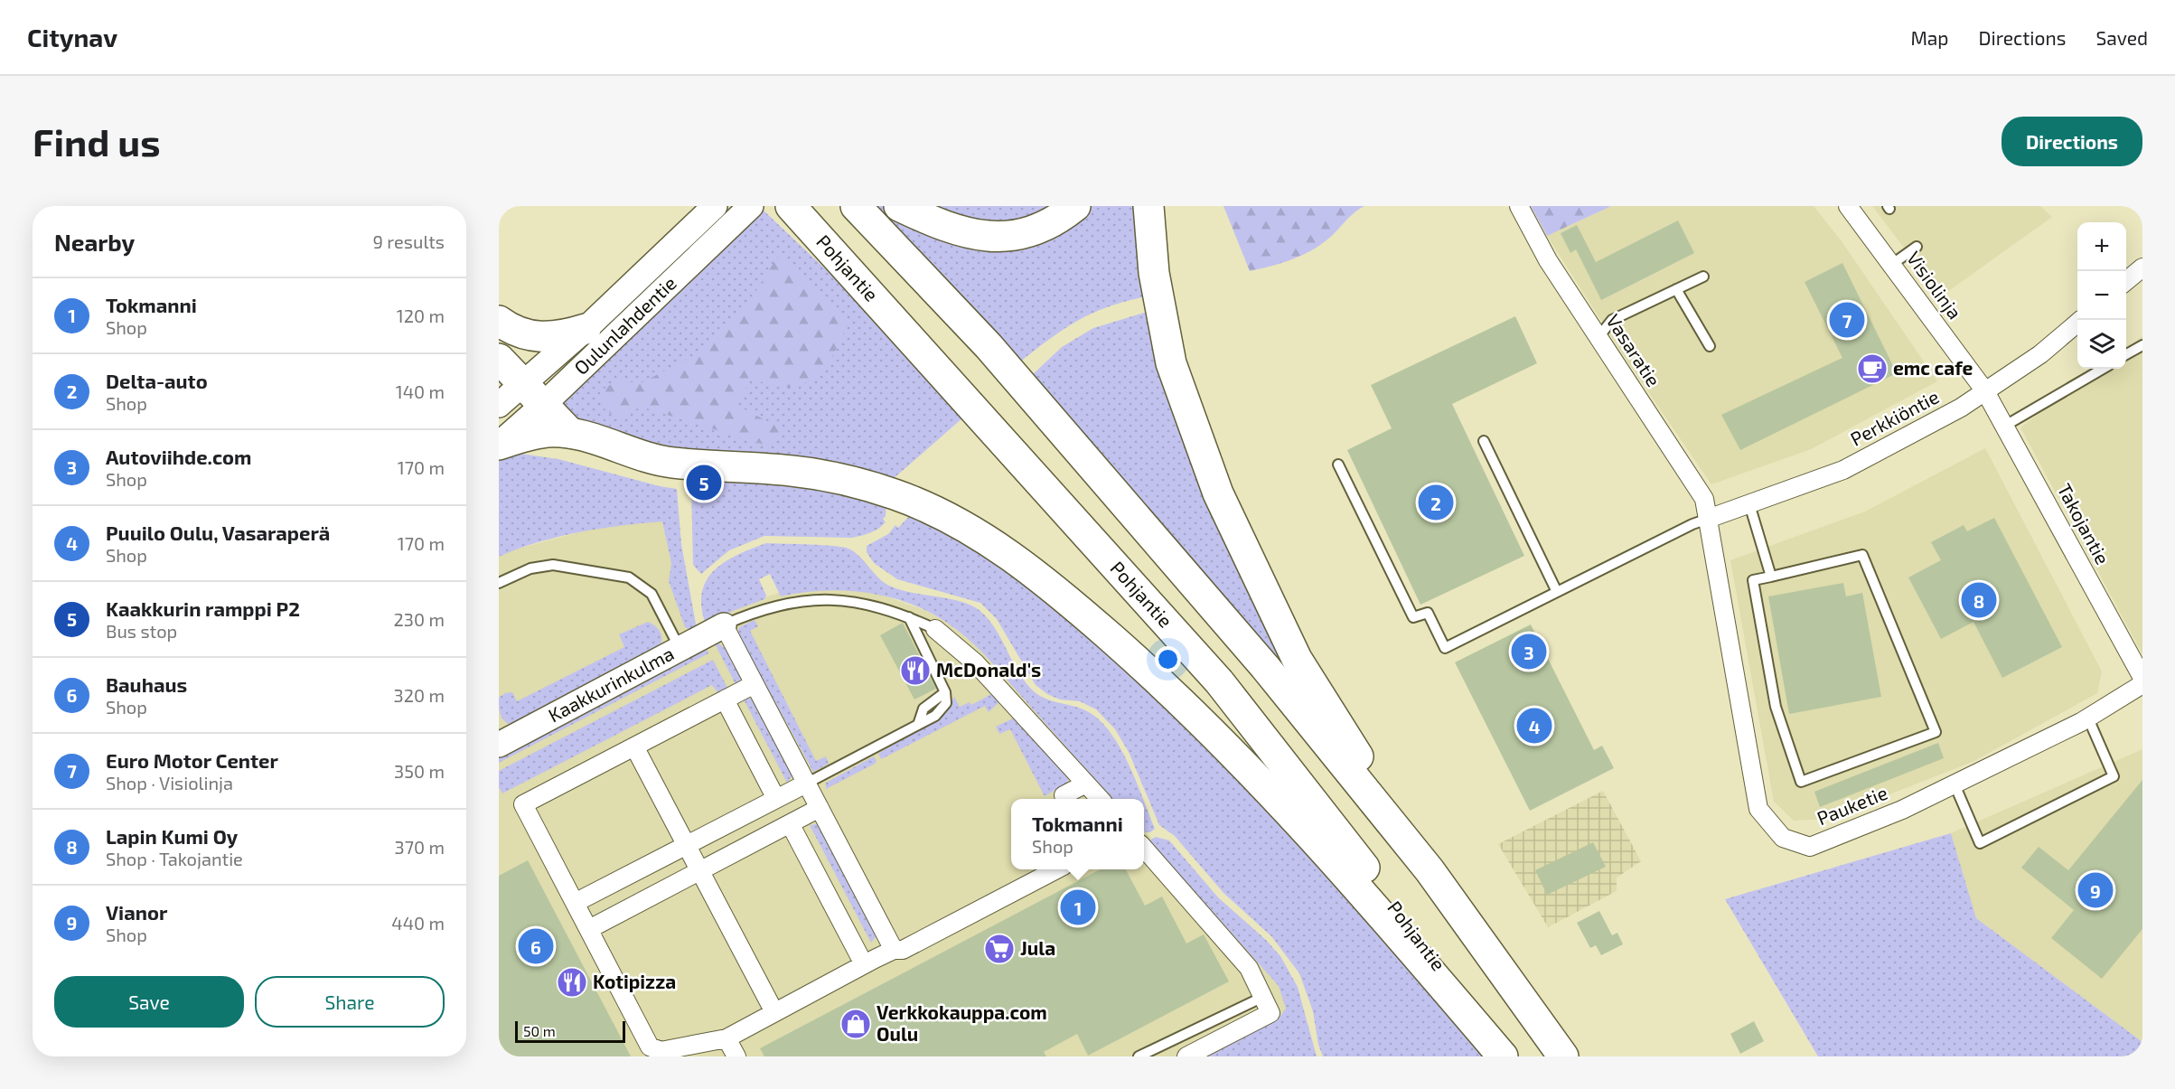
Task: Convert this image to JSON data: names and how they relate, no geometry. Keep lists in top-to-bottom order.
{
  "streets": {
    "highway": ["Pohjantie"],
    "main road": ["Oulunlahdentie", "Kaakkurinkulma"],
    "street": [
      "Visiolinja",
      "Vasaratie",
      "Perkkiöntie",
      "Takojantie",
      "Pauketie"
    ]
  },
  "crossings": [
    ["Visiolinja", "Perkkiöntie"],
    ["Visiolinja", "Takojantie"],
    ["Vasaratie", "Perkkiöntie"],
    ["Vasaratie", "Pauketie"],
    ["Perkkiöntie", "Takojantie"],
    ["Perkkiöntie", "Pauketie"]
  ],
  "places": {
    "cafe": ["emc cafe"],
    "restaurant": ["McDonald's", "Kotipizza"],
    "supermarket": ["Jula"],
    "shop": ["Verkkokauppa.com Oulu"]
  },
  "scale_bar": "50 m",
  "page": {
    "header": "Citynav",
    "nav": ["Map", "Directions", "Saved"],
    "buttons": [
      "Directions",
      ["Save", "Share"]
    ],
    "title": "Find us",
    "heading": ["Nearby", "9 results"],
    "map_buttons": ["+", "−"],
    "list": [
      {
        "mark": "1",
        "name": "Tokmanni",
        "note": "Shop",
        "value": "120 m"
      },
      {
        "mark": "2",
        "name": "Delta-auto",
        "note": "Shop",
        "value": "140 m"
      },
      {
        "mark": "3",
        "name": "Autoviihde.com",
        "note": "Shop",
        "value": "170 m"
      },
      {
        "mark": "4",
        "name": "Puuilo Oulu, Vasaraperä",
        "note": "Shop",
        "value": "170 m"
      },
      {
        "mark": "5",
        "name": "Kaakkurin ramppi P2",
        "note": "Bus stop",
        "value": "230 m"
      },
      {
        "mark": "6",
        "name": "Bauhaus",
        "note": "Shop",
        "value": "320 m"
      },
      {
        "mark": "7",
        "name": "Euro Motor Center",
        "note": "Shop · Visiolinja",
        "value": "350 m"
      },
      {
        "mark": "8",
        "name": "Lapin Kumi Oy",
        "note": "Shop · Takojantie",
        "value": "370 m"
      },
      {
        "mark": "9",
        "name": "Vianor",
        "note": "Shop",
        "value": "440 m"
      }
    ],
    "pins": [
      "7",
      "5",
      "2",
      "8",
      "3",
      "4",
      "9",
      "1",
      "6"
    ],
    "popup": ["Tokmanni", "Shop"],
    "scale": "50 m"
  }
}
